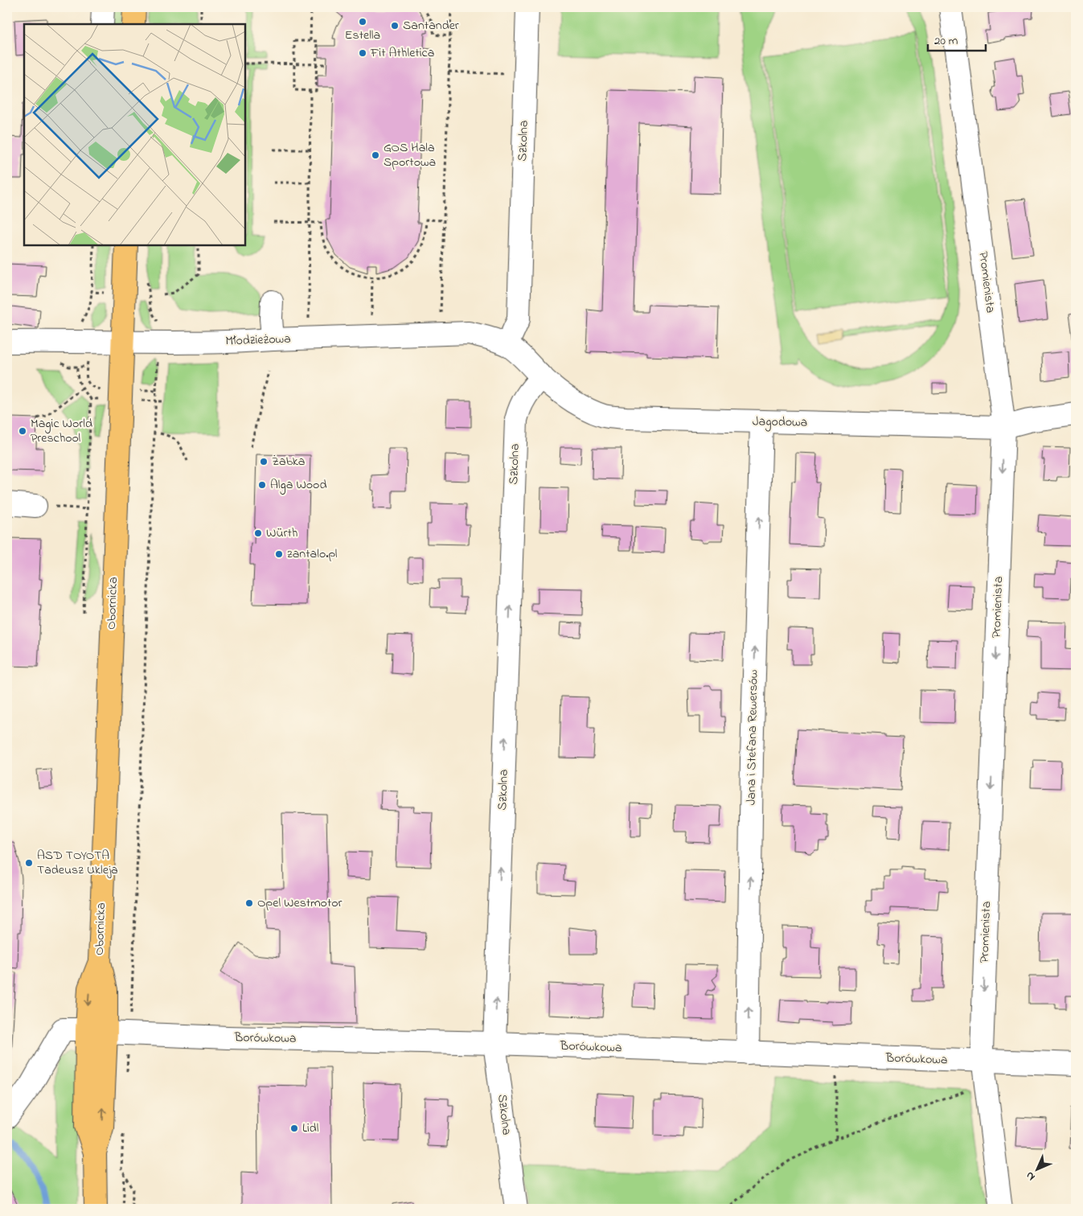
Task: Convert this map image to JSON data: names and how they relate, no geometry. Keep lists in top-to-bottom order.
{
  "streets": {
    "main road": ["Obornicka"],
    "street": [
      "Szkolna",
      "Promienista",
      "Młodzieżowa",
      "Jagodowa",
      "Jana i Stefana Rewersów",
      "Borówkowa"
    ]
  },
  "crossings": [
    ["Szkolna", "Młodzieżowa"],
    ["Szkolna", "Jagodowa"],
    ["Szkolna", "Borówkowa"],
    ["Promienista", "Jagodowa"],
    ["Promienista", "Borówkowa"],
    ["Młodzieżowa", "Jagodowa"],
    ["Młodzieżowa", "Obornicka"],
    ["Jagodowa", "Jana i Stefana Rewersów"],
    ["Obornicka", "Borówkowa"],
    ["Jana i Stefana Rewersów", "Borówkowa"]
  ],
  "one_way": ["Szkolna", "Promienista", "Jana i Stefana Rewersów"],
  "places": [
    "Estella",
    "Santander",
    "Fit Athletica",
    "GOS Hala Sportowa",
    "Magic World Preschool",
    "Żabka",
    "Alga Wood",
    "Würth",
    "zantalo.pl",
    "ASD TOYOTA Tadeusz Ukleja",
    "Opel Westmotor",
    "Lidl"
  ],
  "scale_bar": "20 m",
  "north": "bottom left"
}
